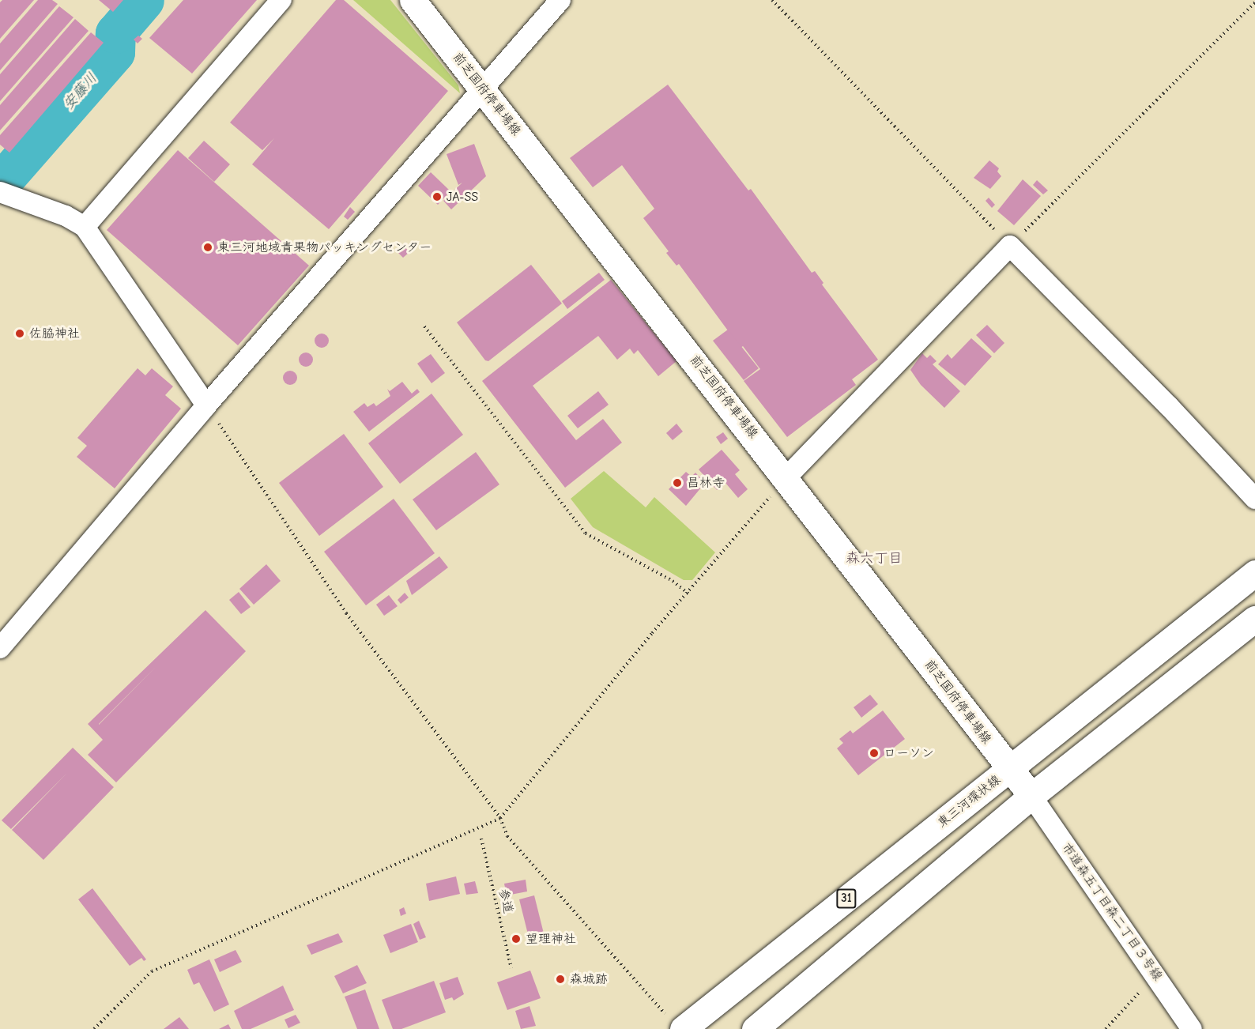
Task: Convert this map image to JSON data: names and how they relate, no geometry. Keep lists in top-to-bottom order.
{
  "streets": {
    "main road": ["前芝国府停車場線", "東三河環状線", "31"],
    "street": ["市道森五丁目森二丁目３号線"],
    "path": ["参道"]
  },
  "crossings": [
    ["前芝国府停車場線", "東三河環状線"],
    ["前芝国府停車場線", "市道森五丁目森二丁目３号線"]
  ],
  "districts": ["森六丁目"],
  "water": ["安藤川"],
  "places": [
    "JA-SS",
    "東三河地域青果物パッキングセンター",
    "佐脇神社",
    "昌林寺",
    "ローソン",
    "望理神社",
    "森城跡"
  ]
}
